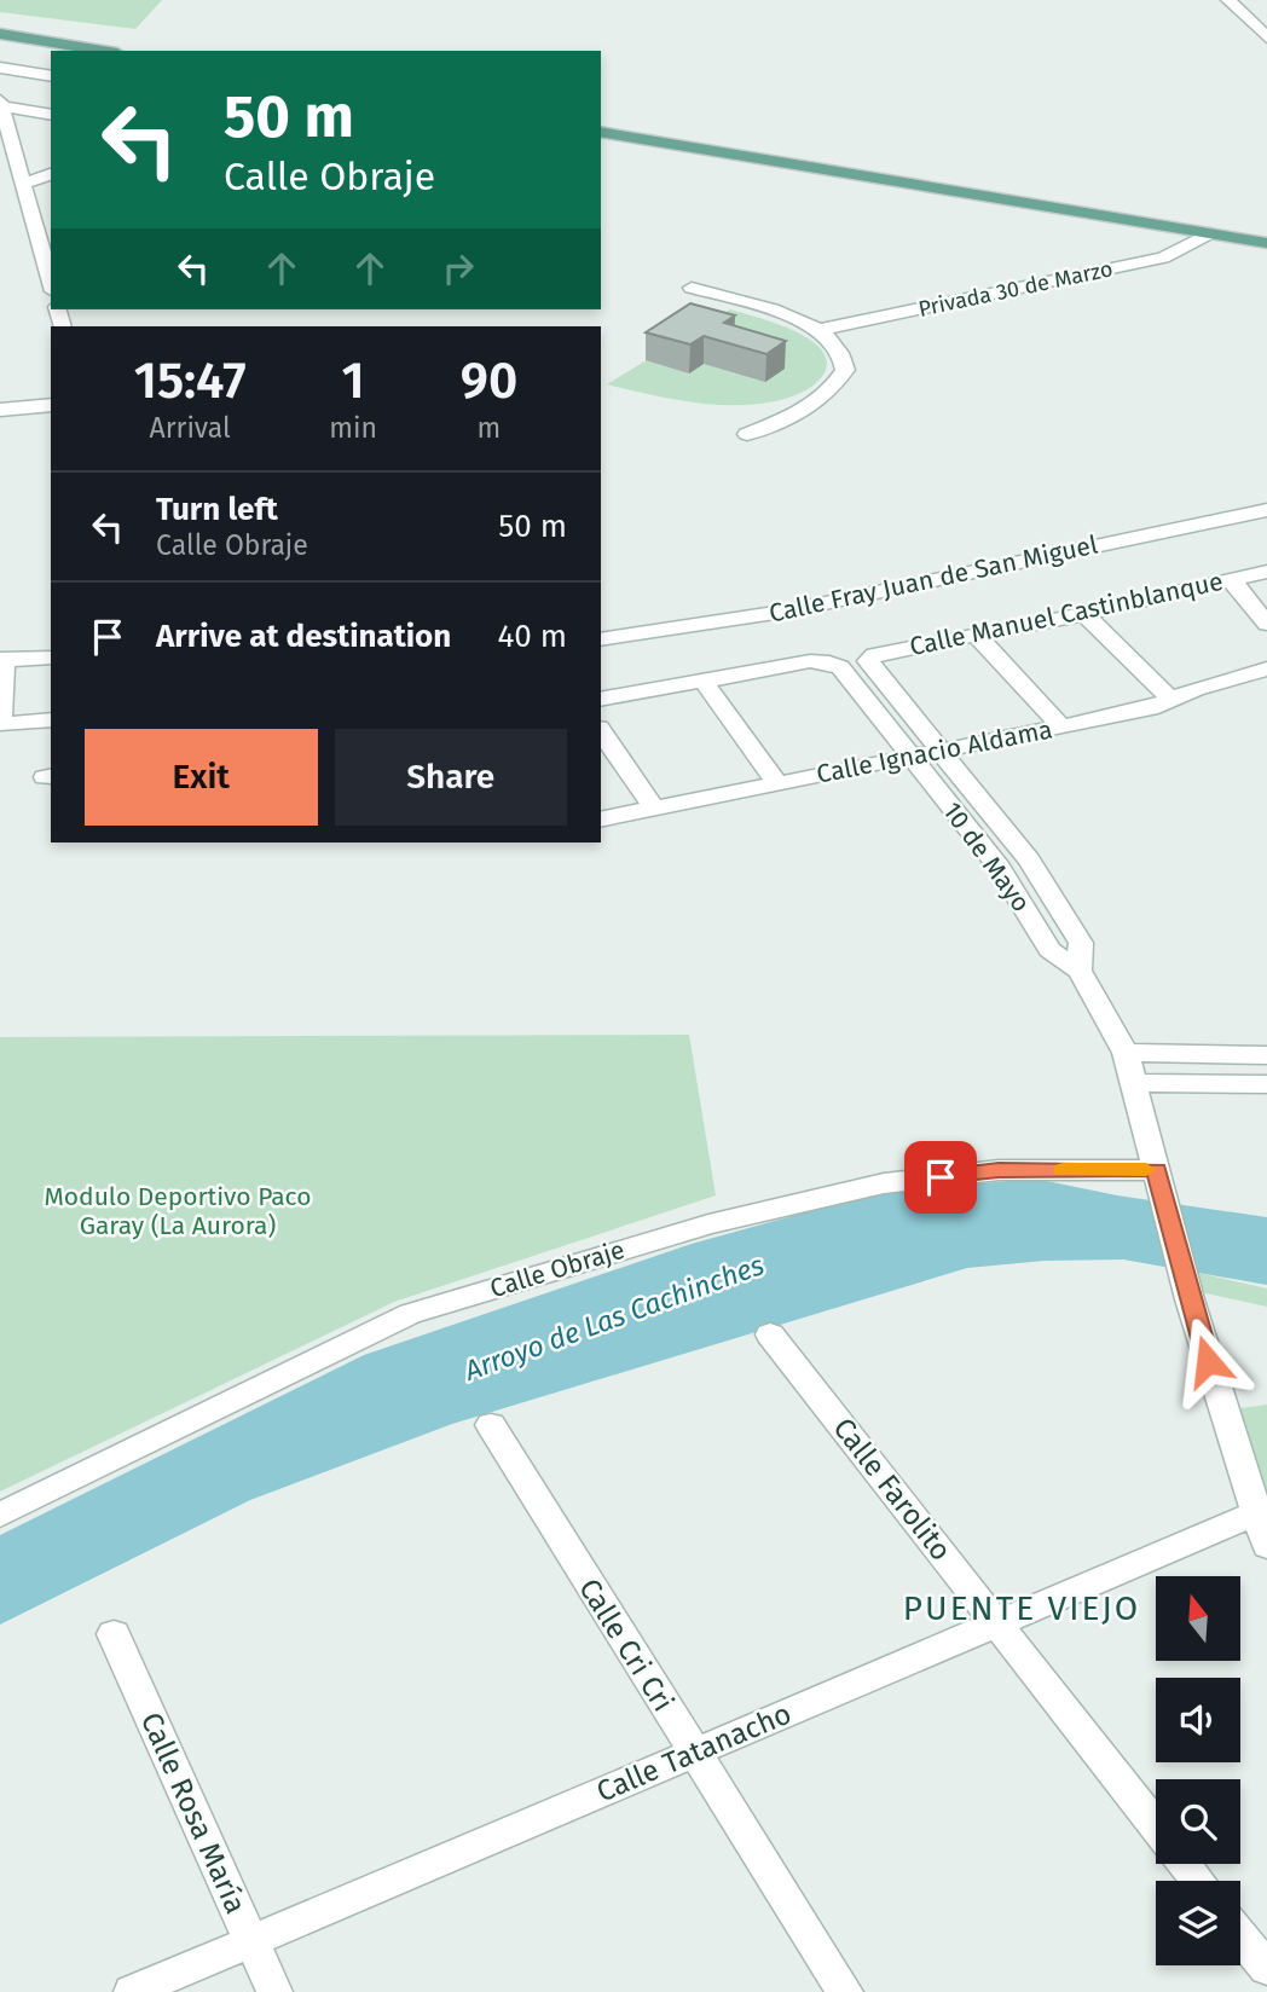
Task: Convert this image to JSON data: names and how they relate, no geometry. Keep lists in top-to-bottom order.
{
  "streets": {
    "street": [
      "Privada 30 de Marzo",
      "Calle Fray Juan de San Miguel",
      "Calle Manuel Castinblanque",
      "Calle Ignacio Aldama",
      "10 de Mayo",
      "Calle Obraje",
      "Calle Farolito",
      "Calle Cri Cri",
      "Calle Tatanacho",
      "Calle Rosa María"
    ]
  },
  "crossings": [
    ["Calle Manuel Castinblanque", "10 de Mayo"],
    ["Calle Ignacio Aldama", "10 de Mayo"],
    ["10 de Mayo", "Calle Obraje"],
    ["10 de Mayo", "Calle Tatanacho"],
    ["Calle Farolito", "Calle Tatanacho"],
    ["Calle Cri Cri", "Calle Tatanacho"],
    ["Calle Tatanacho", "Calle Rosa María"]
  ],
  "districts": ["PUENTE VIEJO"],
  "water": ["Arroyo de Las Cachinches"],
  "parks": ["Modulo Deportivo Paco Garay (La Aurora)"],
  "north": "top",
  "page": {
    "turn": ["50 m", "Calle Obraje"],
    "eta": [
      "15:47",
      "Arrival",
      "1",
      "min",
      "90",
      "m"
    ],
    "list": [
      {
        "name": "Turn left",
        "note": "Calle Obraje",
        "value": "50 m"
      },
      {
        "name": "Arrive at destination",
        "value": "40 m"
      }
    ],
    "buttons": ["Exit", "Share"]
  }
}
